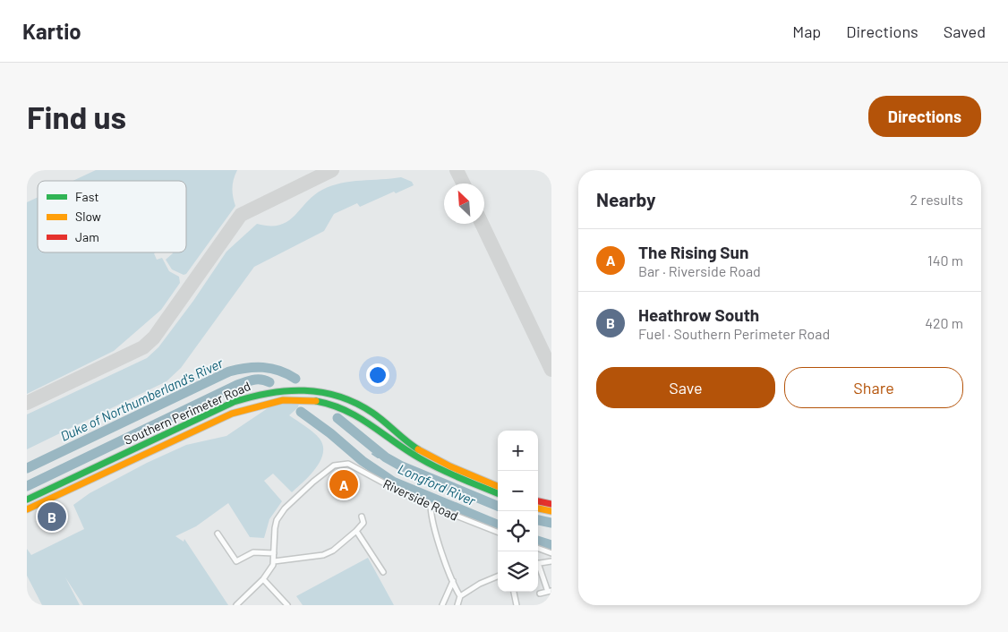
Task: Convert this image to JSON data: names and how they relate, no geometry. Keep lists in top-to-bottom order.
{
  "streets": {
    "street": ["Southern Perimeter Road", "Riverside Road"]
  },
  "water": ["Duke of Northumberland's River", "Longford River"],
  "legend": ["Fast", "Slow", "Jam"],
  "north": "top left",
  "page": {
    "header": "Kartio",
    "nav": ["Map", "Directions", "Saved"],
    "buttons": [
      "Directions",
      ["Save", "Share"]
    ],
    "title": "Find us",
    "heading": ["Nearby", "2 results"],
    "list": [
      {
        "mark": "A",
        "name": "The Rising Sun",
        "note": "Bar · Riverside Road",
        "value": "140 m"
      },
      {
        "mark": "B",
        "name": "Heathrow South",
        "note": "Fuel · Southern Perimeter Road",
        "value": "420 m"
      }
    ],
    "map_buttons": ["+", "−"],
    "pins": ["A", "B"]
  }
}
